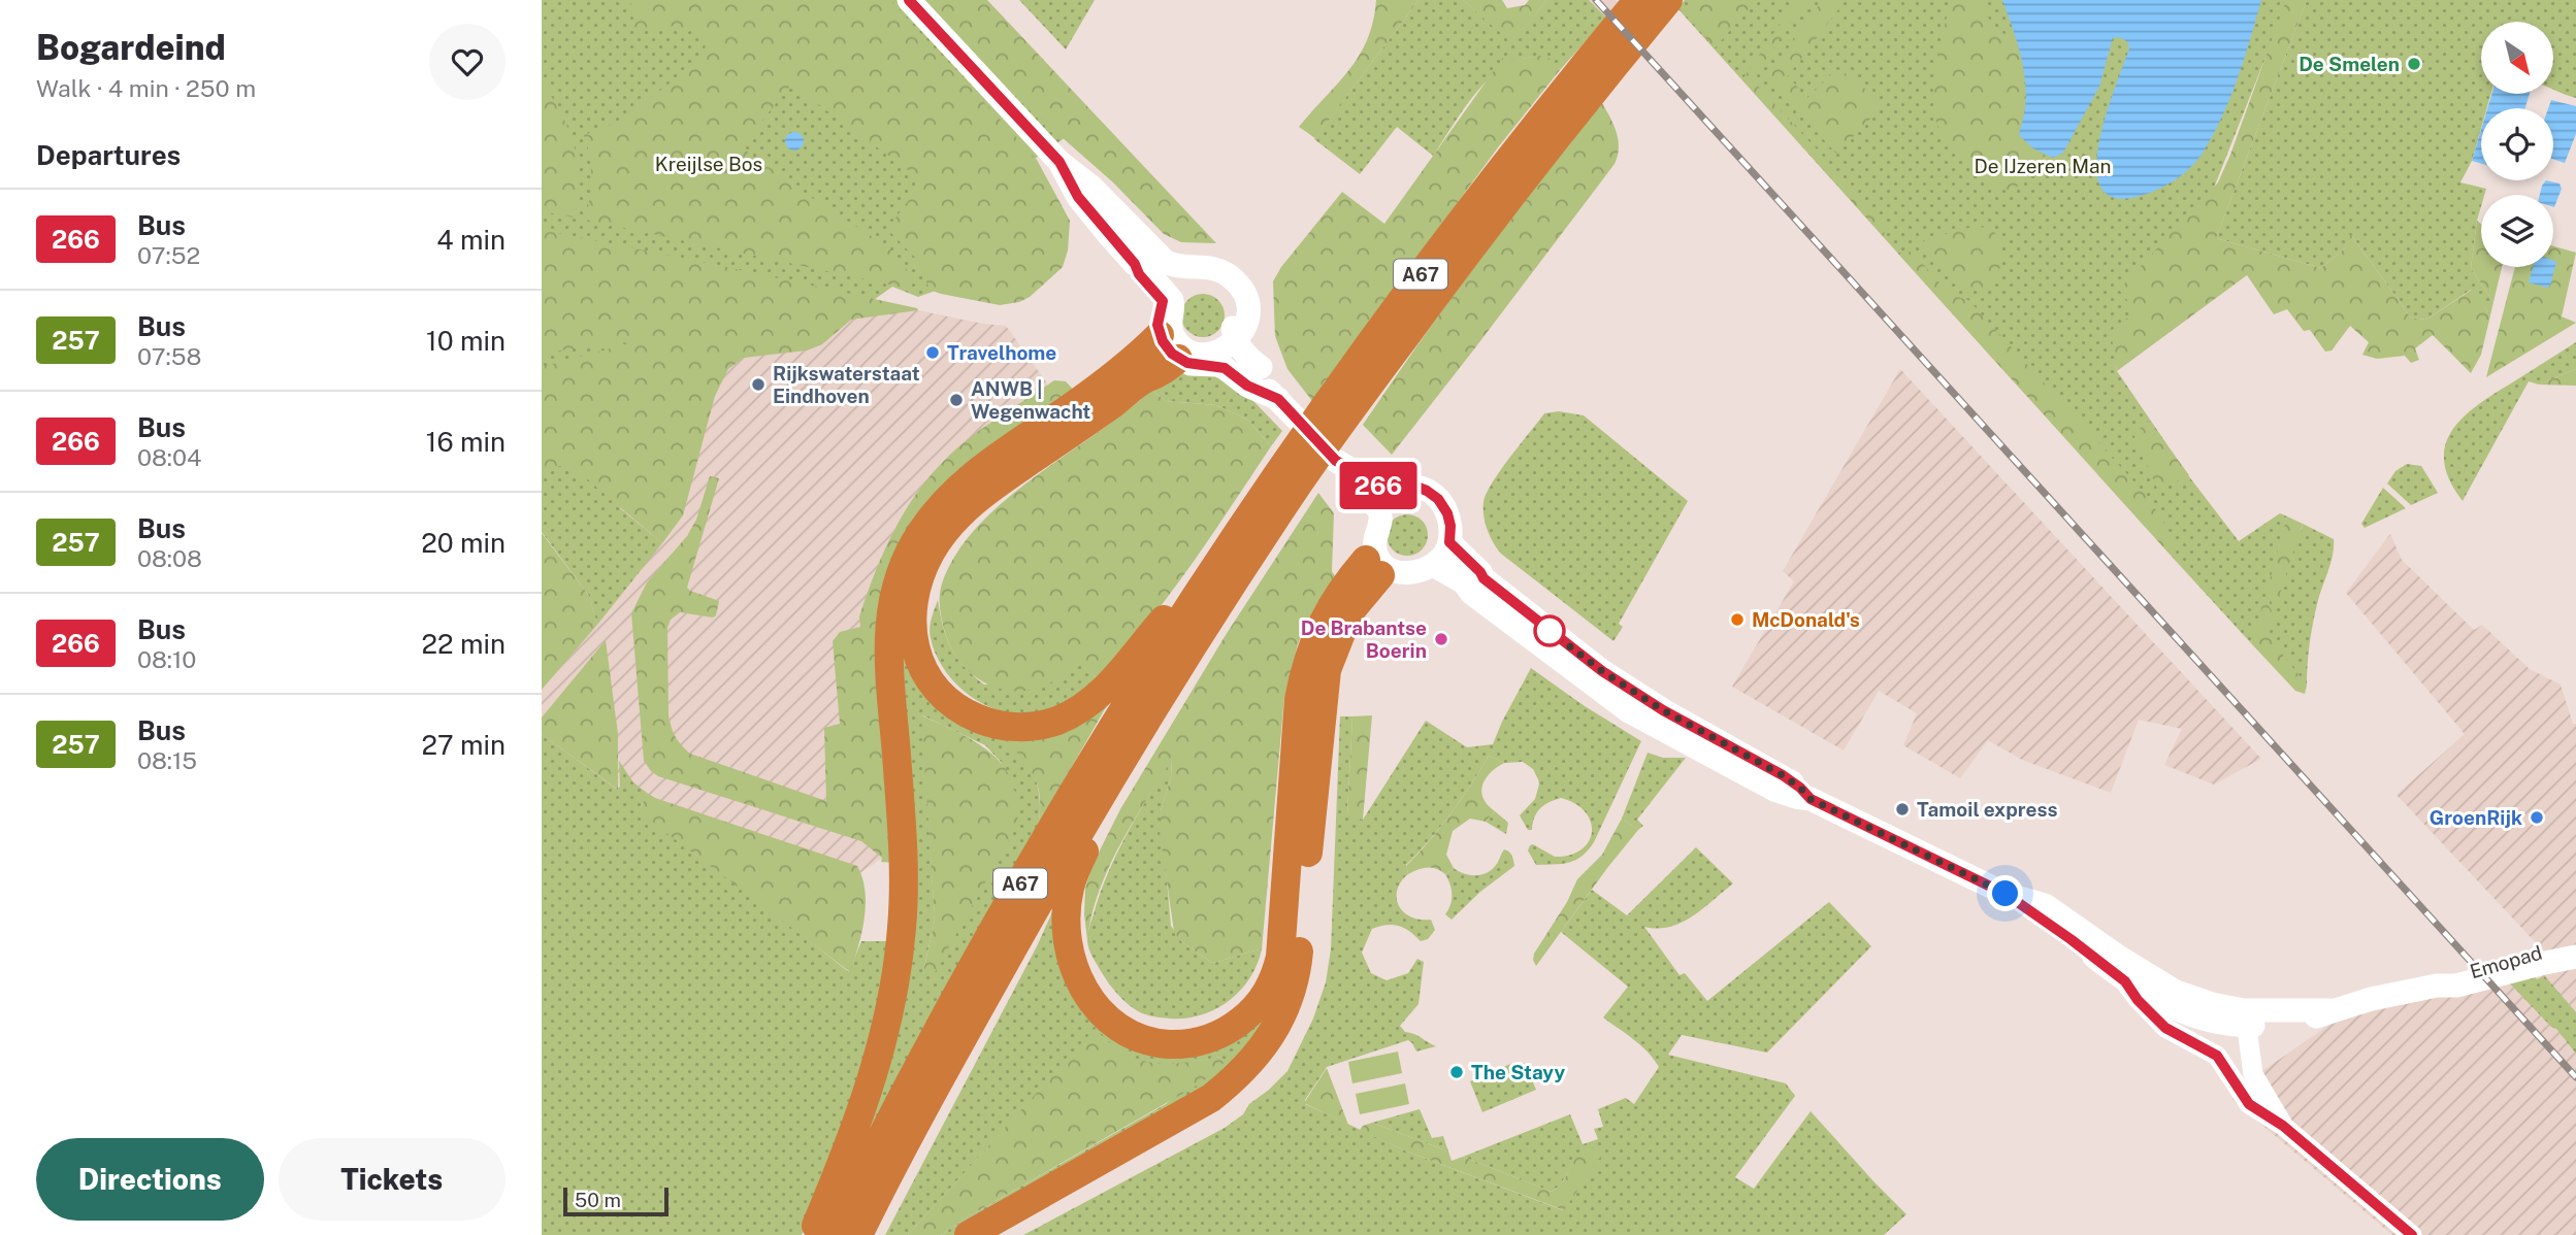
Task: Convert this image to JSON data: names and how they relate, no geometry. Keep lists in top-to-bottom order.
{
  "streets": {
    "highway": ["A67"],
    "main road": ["Emopad"]
  },
  "parks": ["Kreijlse Bos", "De IJzeren Man"],
  "places": [
    "De Smelen",
    "Travelhome",
    "Rijkswaterstaat Eindhoven",
    "ANWB | Wegenwacht",
    "McDonald's",
    "De Brabantse Boerin",
    "Tamoil express",
    "GroenRijk",
    "The Stayy"
  ],
  "lines": ["bus line 266"],
  "scale_bar": "50 m",
  "north": "bottom right",
  "page": {
    "heading": [
      ["Bogardeind", "Walk · 4 min · 250 m"],
      "Departures"
    ],
    "on_map": "266",
    "list": [
      {
        "mark": "266",
        "name": "Bus",
        "note": "07:52",
        "value": "4 min"
      },
      {
        "mark": "257",
        "name": "Bus",
        "note": "07:58",
        "value": "10 min"
      },
      {
        "mark": "266",
        "name": "Bus",
        "note": "08:04",
        "value": "16 min"
      },
      {
        "mark": "257",
        "name": "Bus",
        "note": "08:08",
        "value": "20 min"
      },
      {
        "mark": "266",
        "name": "Bus",
        "note": "08:10",
        "value": "22 min"
      },
      {
        "mark": "257",
        "name": "Bus",
        "note": "08:15",
        "value": "27 min"
      }
    ],
    "buttons": ["Directions", "Tickets"],
    "scale": "50 m"
  }
}
